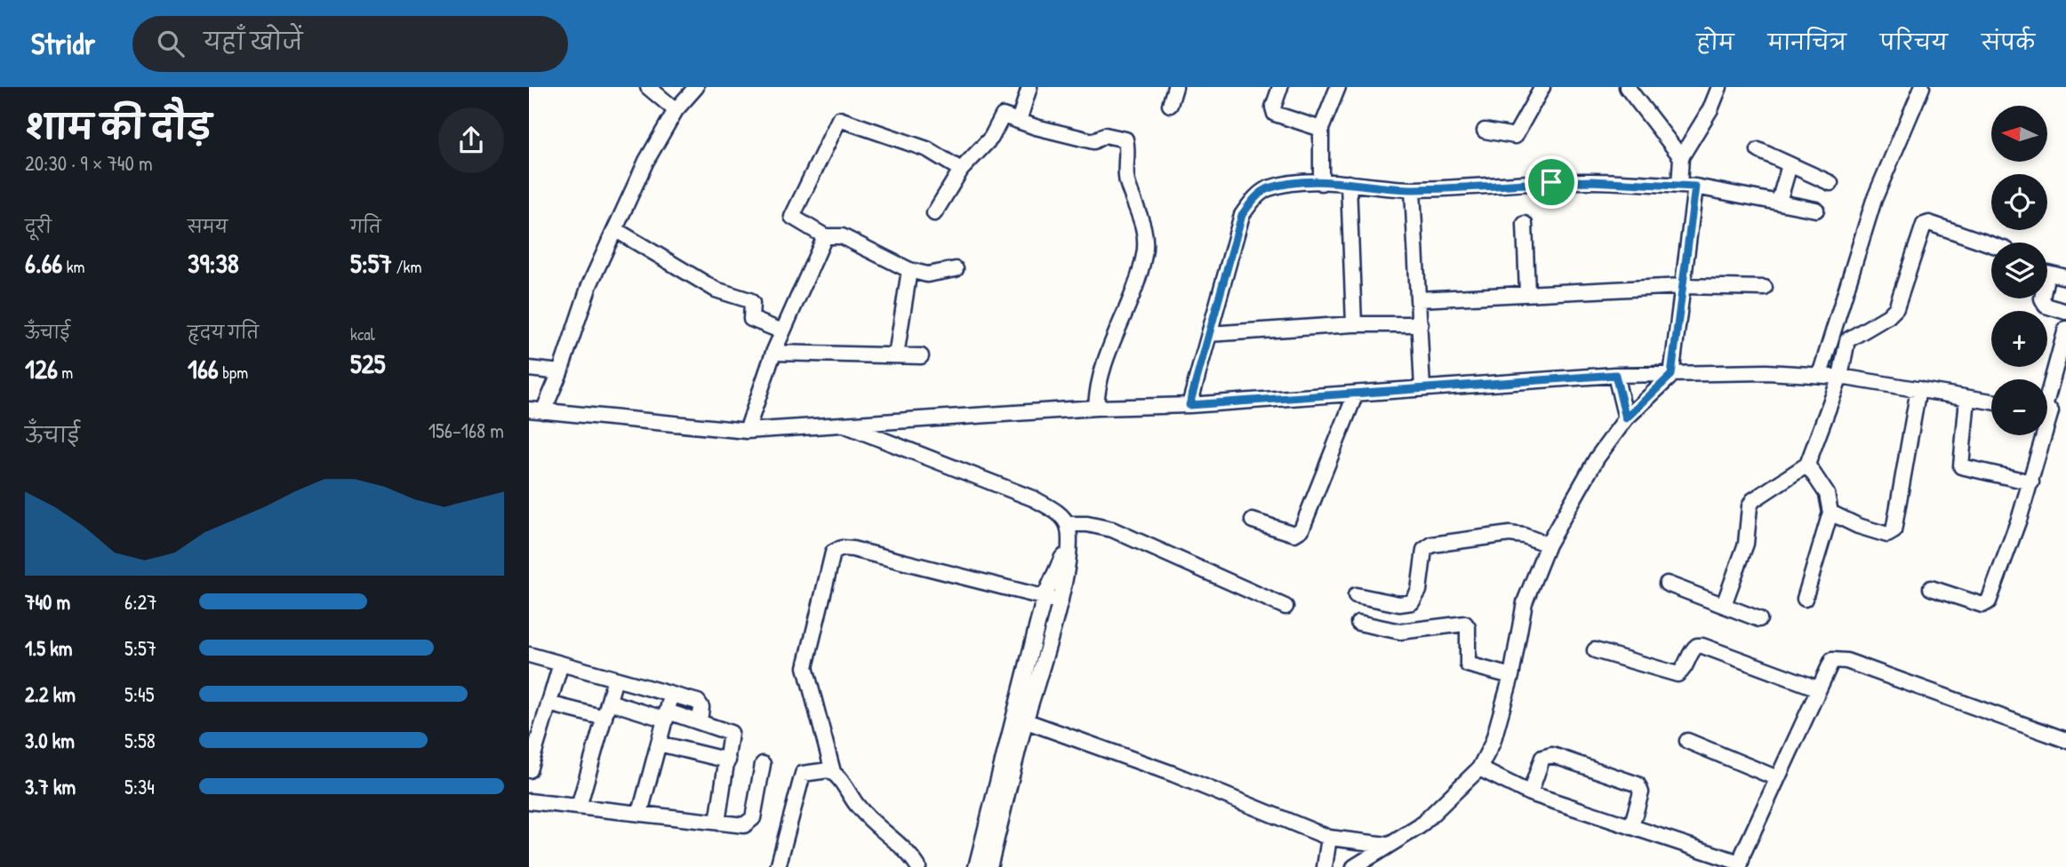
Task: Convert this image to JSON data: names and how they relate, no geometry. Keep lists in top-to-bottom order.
{
  "north": "left",
  "page": {
    "header": "Stridr",
    "search": "यहाँ खोजें",
    "nav": [
      "होम",
      "मानचित्र",
      "परिचय",
      "संपर्क"
    ],
    "heading": ["शाम की दौड़", "20:30 · 9 × 740 m"],
    "map_buttons": ["+", "−"],
    "stats": [
      ["दूरी", "6.66 km"],
      ["समय", "39:38"],
      ["गति", "5:57 /km"],
      ["ऊँचाई", "126 m"],
      ["हृदय गति", "166 bpm"],
      ["kcal", "525"]
    ],
    "chart": ["ऊँचाई", "156–168 m"],
    "list": [
      {
        "name": "740 m",
        "note": "6:27"
      },
      {
        "name": "1.5 km",
        "note": "5:57"
      },
      {
        "name": "2.2 km",
        "note": "5:45"
      },
      {
        "name": "3.0 km",
        "note": "5:58"
      },
      {
        "name": "3.7 km",
        "note": "5:34"
      }
    ]
  }
}
